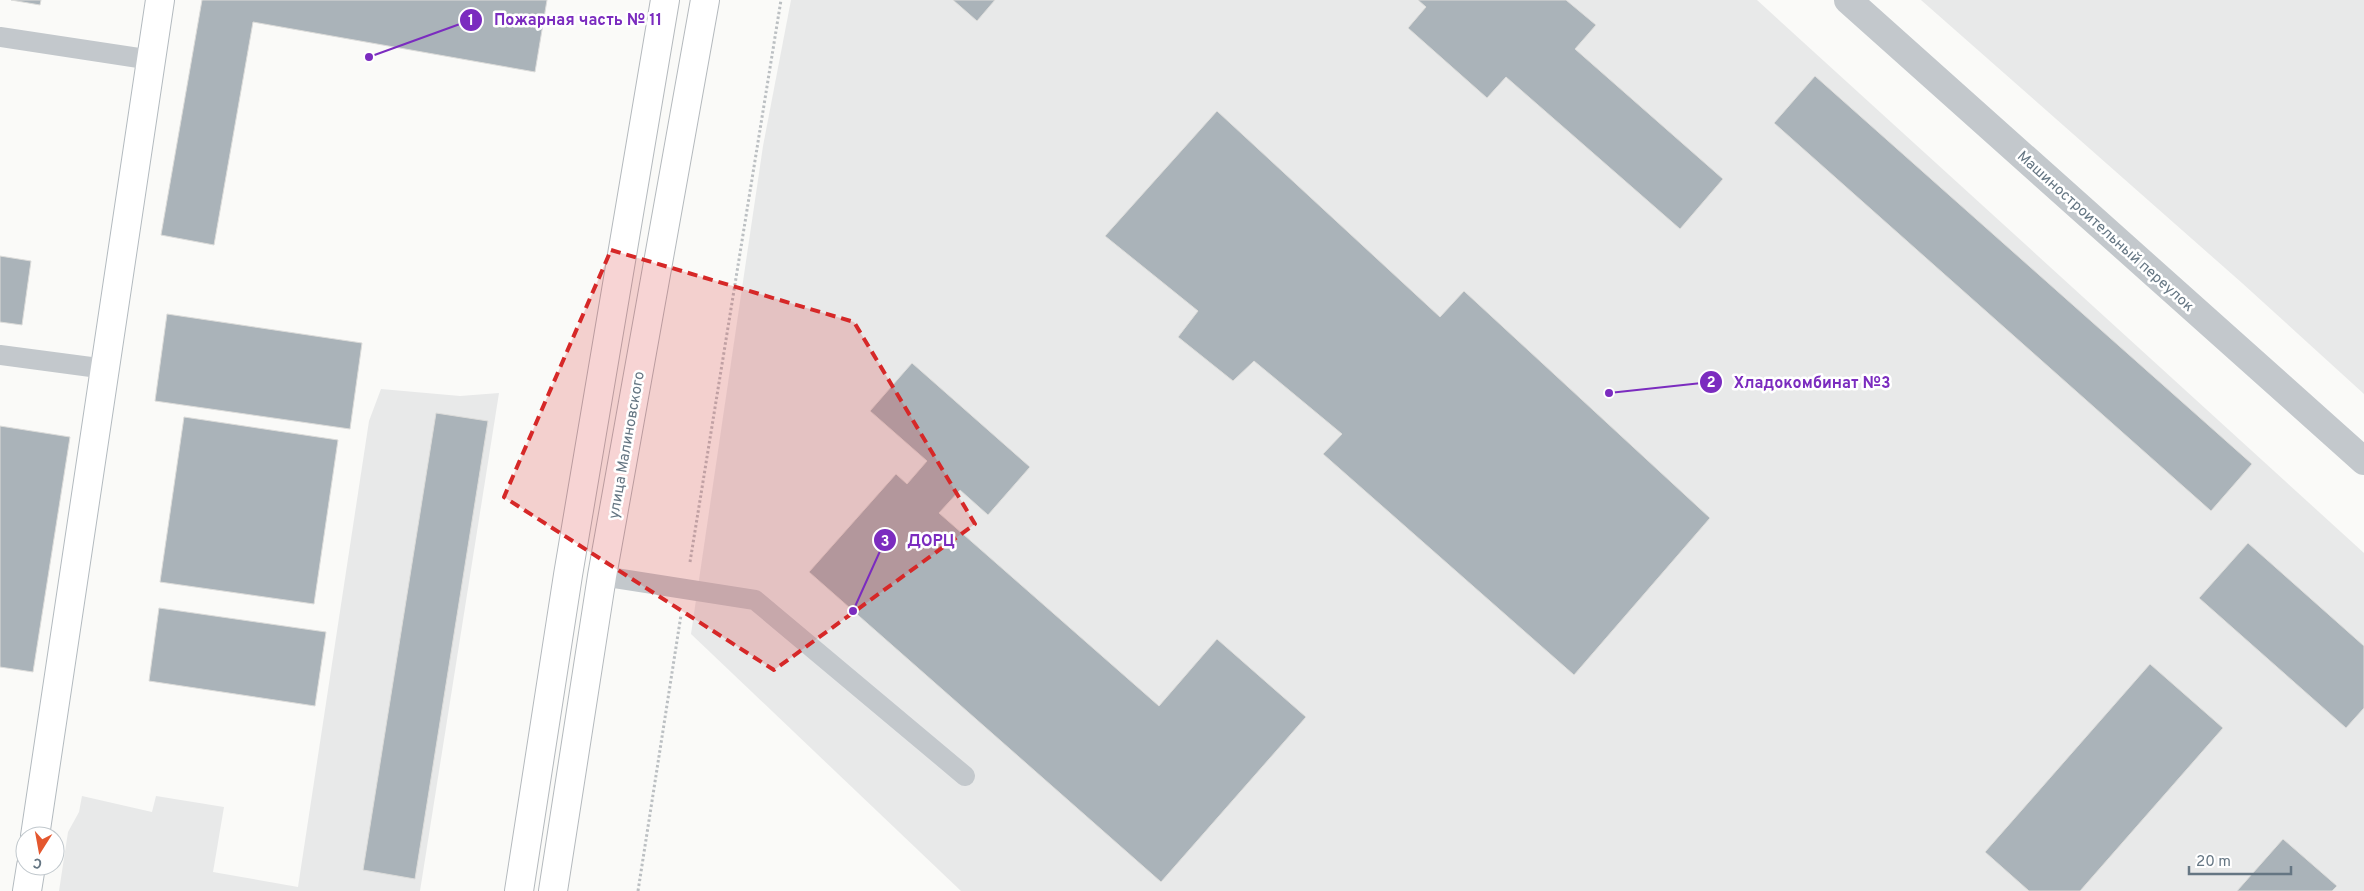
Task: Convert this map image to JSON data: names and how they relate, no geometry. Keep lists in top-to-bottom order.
{
  "streets": {
    "main road": ["улица Малиновского"],
    "street": ["Машиностроительный переулок"]
  },
  "places": ["Пожарная часть № 11", "Хладокомбинат №3", "ДОРЦ"],
  "scale_bar": "20 m",
  "north": "bottom"
}
